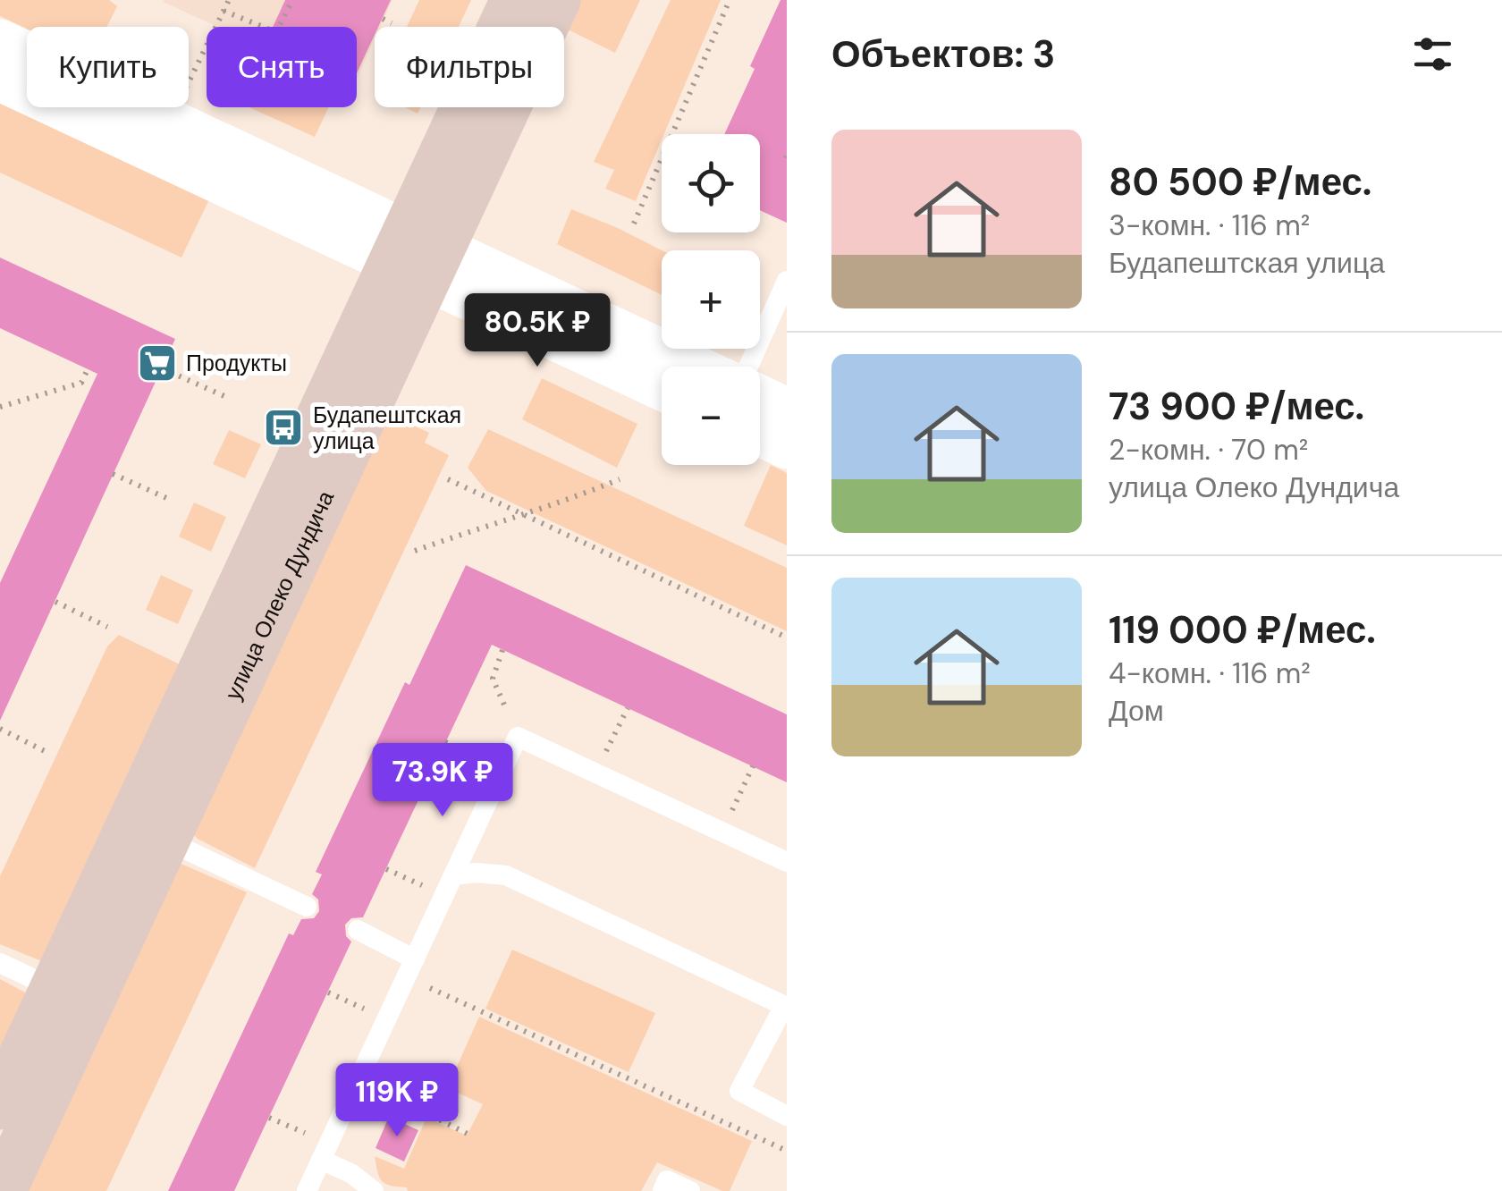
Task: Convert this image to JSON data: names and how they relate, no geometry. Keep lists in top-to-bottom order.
{
  "streets": {
    "street": ["улица Олеко Дундича"]
  },
  "places": {
    "supermarket": ["Продукты"],
    "bus stop": ["Будапештская улица"]
  },
  "page": {
    "heading": "Объектов: 3",
    "chip": ["Купить", "Снять", "Фильтры"],
    "list": [
      {
        "name": "80 500 ₽/мес.",
        "note": "3-комн. · 116 m² · Будапештская улица"
      },
      {
        "name": "73 900 ₽/мес.",
        "note": "2-комн. · 70 m² · улица Олеко Дундича"
      },
      {
        "name": "119 000 ₽/мес.",
        "note": "4-комн. · 116 m² · Дом"
      }
    ],
    "map_buttons": ["+", "−"],
    "price": ["80.5K ₽", "73.9K ₽", "119K ₽"]
  }
}
